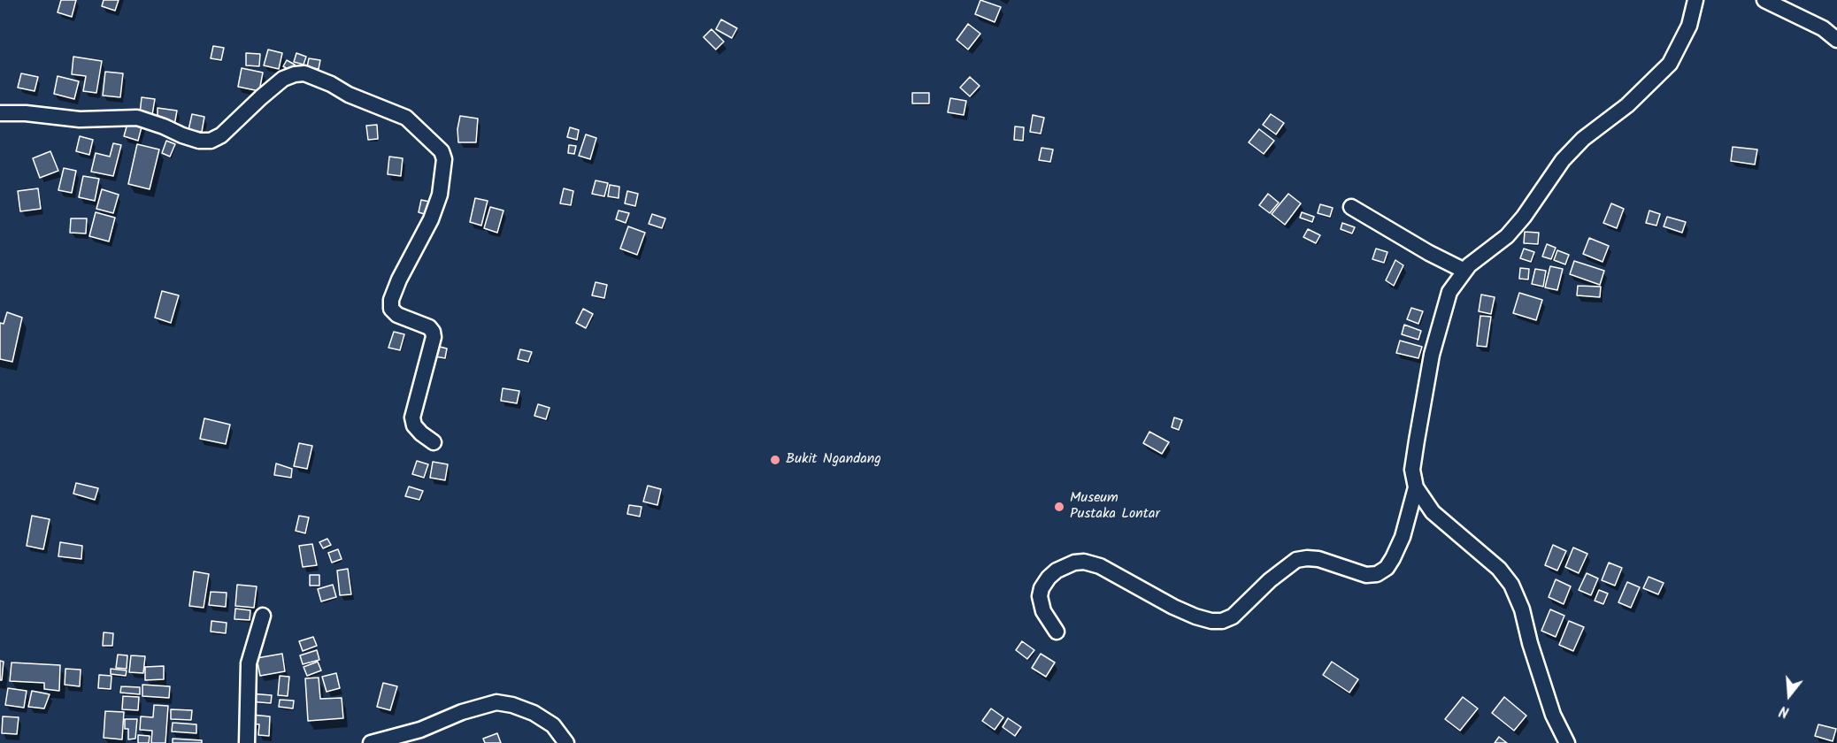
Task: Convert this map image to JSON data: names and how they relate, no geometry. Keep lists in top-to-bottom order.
{
  "places": ["Bukit Ngandang", "Museum Pustaka Lontar"],
  "north": "bottom"
}
